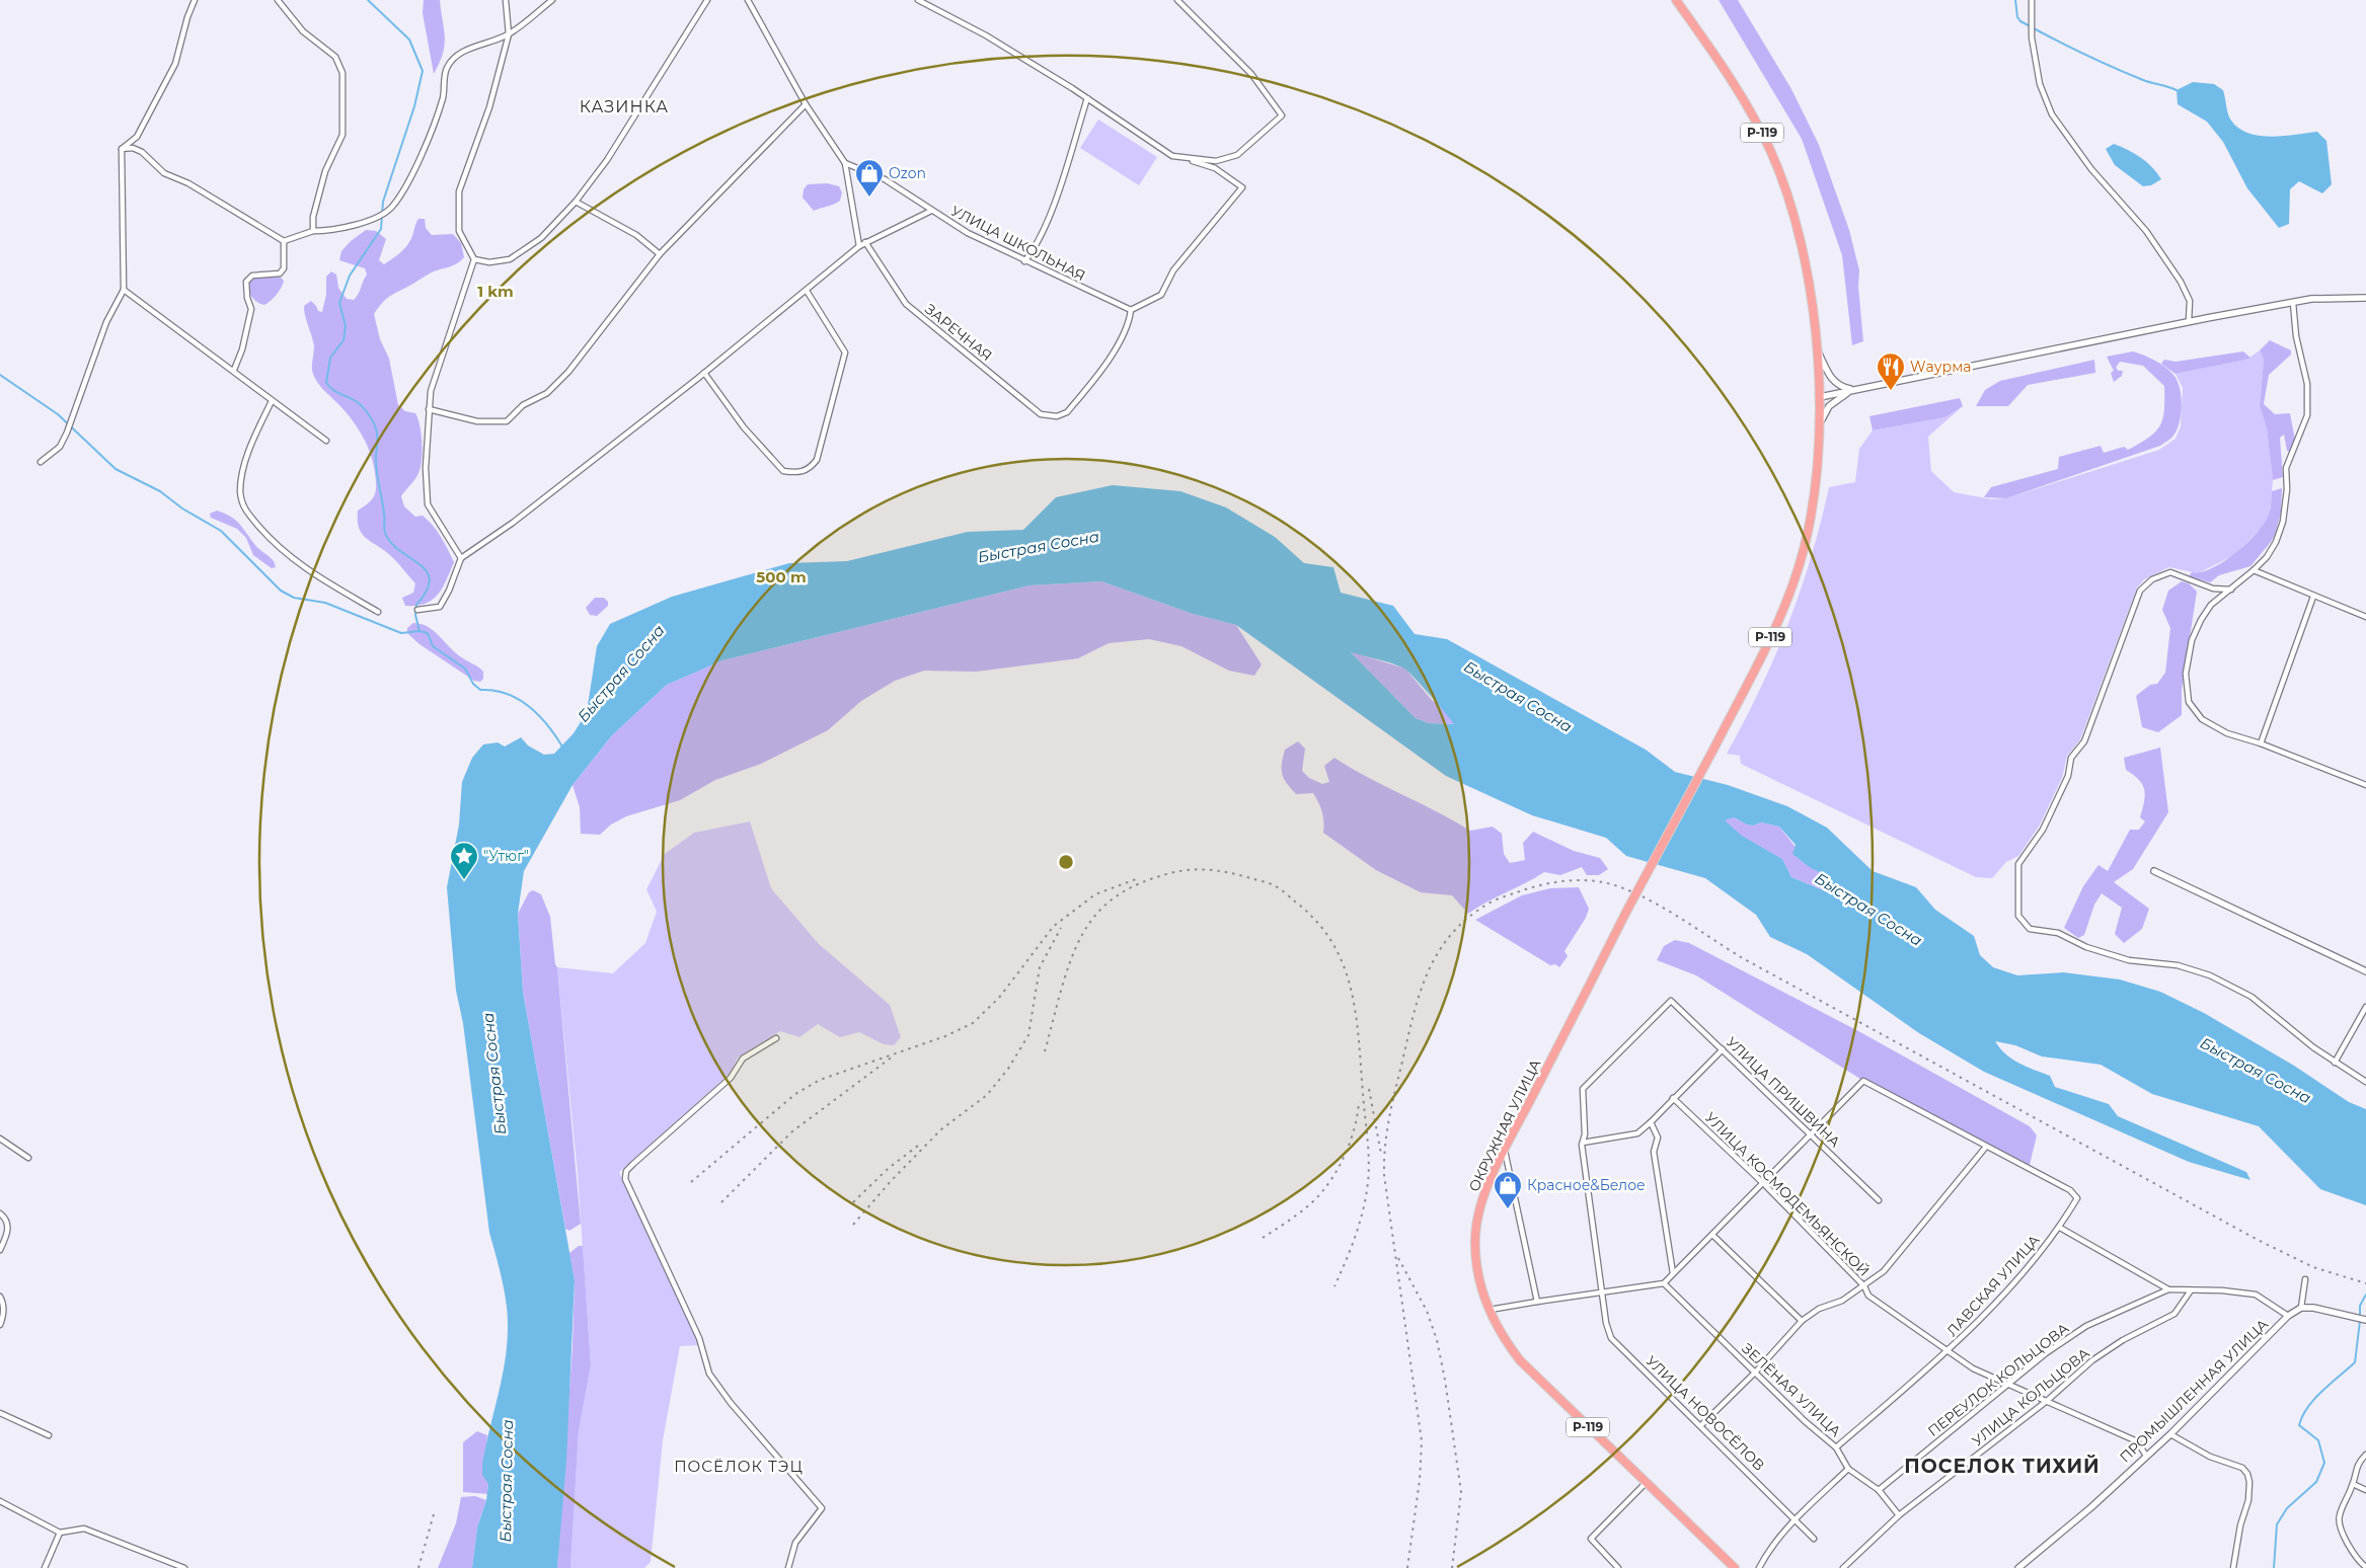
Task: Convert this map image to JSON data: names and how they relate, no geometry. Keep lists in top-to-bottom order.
{
  "streets": {
    "highway": ["Р-119", "ОКРУЖНАЯ УЛИЦА"],
    "street": [
      "УЛИЦА ШКОЛЬНАЯ",
      "ЗАРЕЧНАЯ",
      "УЛИЦА ПРИШВИНА",
      "УЛИЦА КОСМОДЕМЬЯНСКОЙ",
      "ЛАВСКАЯ УЛИЦА",
      "ПЕРЕУЛОК КОЛЬЦОВА",
      "ЗЕЛЁНАЯ УЛИЦА",
      "ПРОМЫШЛЕННАЯ УЛИЦА",
      "УЛИЦА КОЛЬЦОВА",
      "УЛИЦА НОВОСЁЛОВ"
    ]
  },
  "crossings": [
    ["Р-119", "ОКРУЖНАЯ УЛИЦА"],
    ["УЛИЦА ШКОЛЬНАЯ", "ЗАРЕЧНАЯ"],
    ["УЛИЦА ПРИШВИНА", "УЛИЦА НОВОСЁЛОВ"],
    ["УЛИЦА КОСМОДЕМЬЯНСКОЙ", "ЛАВСКАЯ УЛИЦА"],
    ["УЛИЦА КОСМОДЕМЬЯНСКОЙ", "ПЕРЕУЛОК КОЛЬЦОВА"],
    ["УЛИЦА КОСМОДЕМЬЯНСКОЙ", "ПРОМЫШЛЕННАЯ УЛИЦА"],
    ["УЛИЦА КОСМОДЕМЬЯНСКОЙ", "УЛИЦА КОЛЬЦОВА"],
    ["ЛАВСКАЯ УЛИЦА", "ЗЕЛЁНАЯ УЛИЦА"],
    ["ПЕРЕУЛОК КОЛЬЦОВА", "ЗЕЛЁНАЯ УЛИЦА"],
    ["ЗЕЛЁНАЯ УЛИЦА", "УЛИЦА КОЛЬЦОВА"]
  ],
  "districts": ["КАЗИНКА", "ПОСЕЛОК ТИХИЙ", "ПОСЁЛОК ТЭЦ"],
  "water": ["Быстрая Сосна"],
  "places": {
    "shop": ["Ozon", "Красное&Белое"],
    "restaurant": ["Wаурма"],
    "place": ["\"Утюг\""]
  },
  "rings": ["1 km", "500 m"]
}
